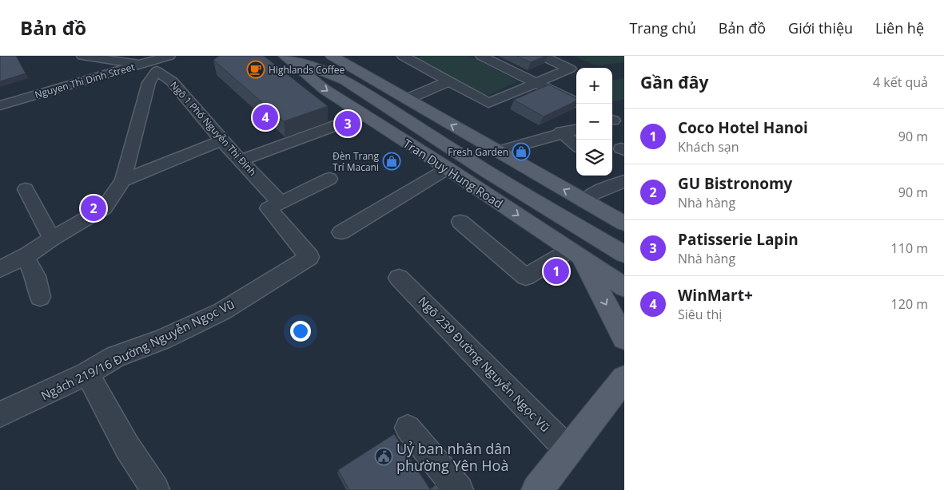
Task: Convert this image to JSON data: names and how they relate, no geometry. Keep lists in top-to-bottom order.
{
  "streets": {
    "main road": ["Tran Duy Hung Road"],
    "street": [
      "Nguyen Thi Dinh Street",
      "Ngõ 1 Phố Nguyễn Thị Định",
      "Ngách 219/16 Đường Nguyễn Ngọc Vũ",
      "Ngõ 239 Đường Nguyễn Ngọc Vũ"
    ]
  },
  "crossings": [
    ["Nguyen Thi Dinh Street", "Ngõ 1 Phố Nguyễn Thị Định"],
    ["Ngõ 1 Phố Nguyễn Thị Định", "Ngách 219/16 Đường Nguyễn Ngọc Vũ"]
  ],
  "places": {
    "cafe": ["Highlands Coffee"],
    "shop": ["Fresh Garden", "Đèn Trang Trí Macani"],
    "public building": ["Uỷ ban nhân dân phường Yên Hoà"]
  },
  "page": {
    "header": "Bản đồ",
    "nav": [
      "Trang chủ",
      "Bản đồ",
      "Giới thiệu",
      "Liên hệ"
    ],
    "heading": ["Gần đây", "4 kết quả"],
    "map_buttons": ["+", "−"],
    "pins": [
      "4",
      "3",
      "2",
      "1"
    ],
    "list": [
      {
        "mark": "1",
        "name": "Coco Hotel Hanoi",
        "note": "Khách sạn",
        "value": "90 m"
      },
      {
        "mark": "2",
        "name": "GU Bistronomy",
        "note": "Nhà hàng",
        "value": "90 m"
      },
      {
        "mark": "3",
        "name": "Patisserie Lapin",
        "note": "Nhà hàng",
        "value": "110 m"
      },
      {
        "mark": "4",
        "name": "WinMart+",
        "note": "Siêu thị",
        "value": "120 m"
      }
    ]
  }
}
